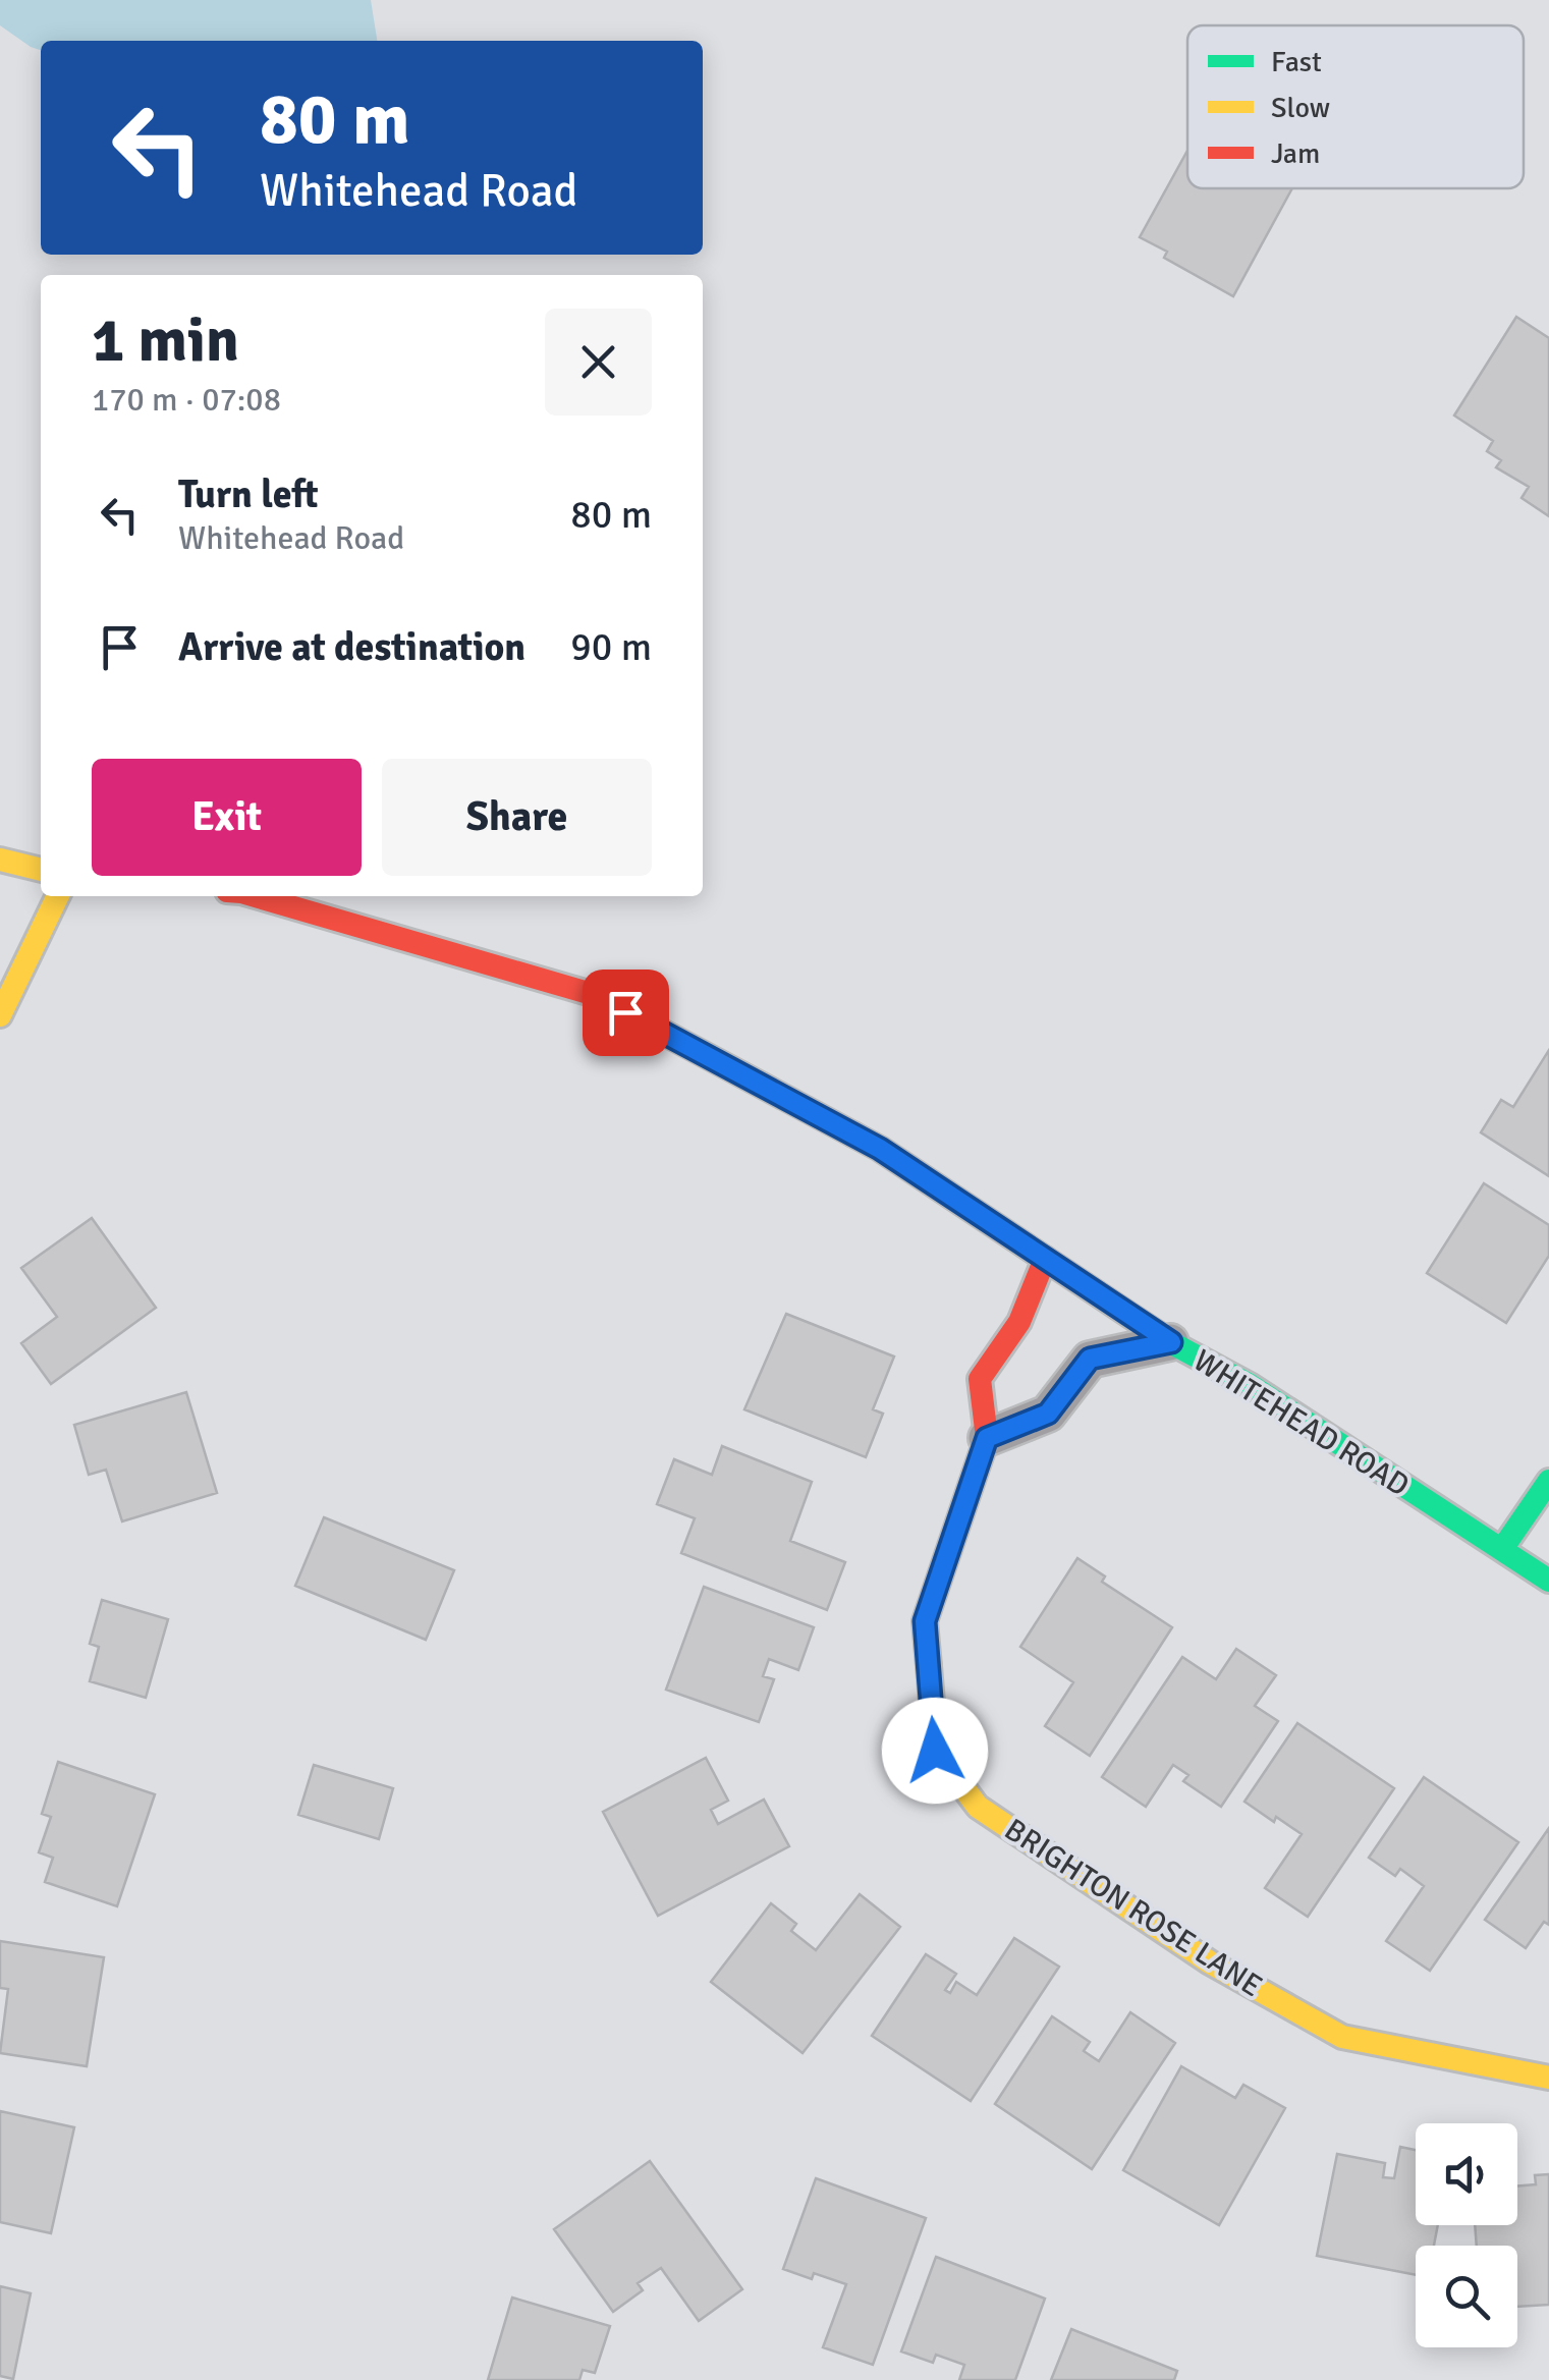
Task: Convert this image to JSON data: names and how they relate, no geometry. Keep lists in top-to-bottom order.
{
  "streets": {
    "street": ["WHITEHEAD ROAD", "BRIGHTON ROSE LANE"]
  },
  "crossings": [
    ["WHITEHEAD ROAD", "BRIGHTON ROSE LANE"]
  ],
  "legend": ["Fast", "Slow", "Jam"],
  "page": {
    "turn": ["80 m", "Whitehead Road"],
    "heading": ["1 min", "170 m · 07:08"],
    "list": [
      {
        "name": "Turn left",
        "note": "Whitehead Road",
        "value": "80 m"
      },
      {
        "name": "Arrive at destination",
        "value": "90 m"
      }
    ],
    "buttons": ["Exit", "Share"]
  }
}
